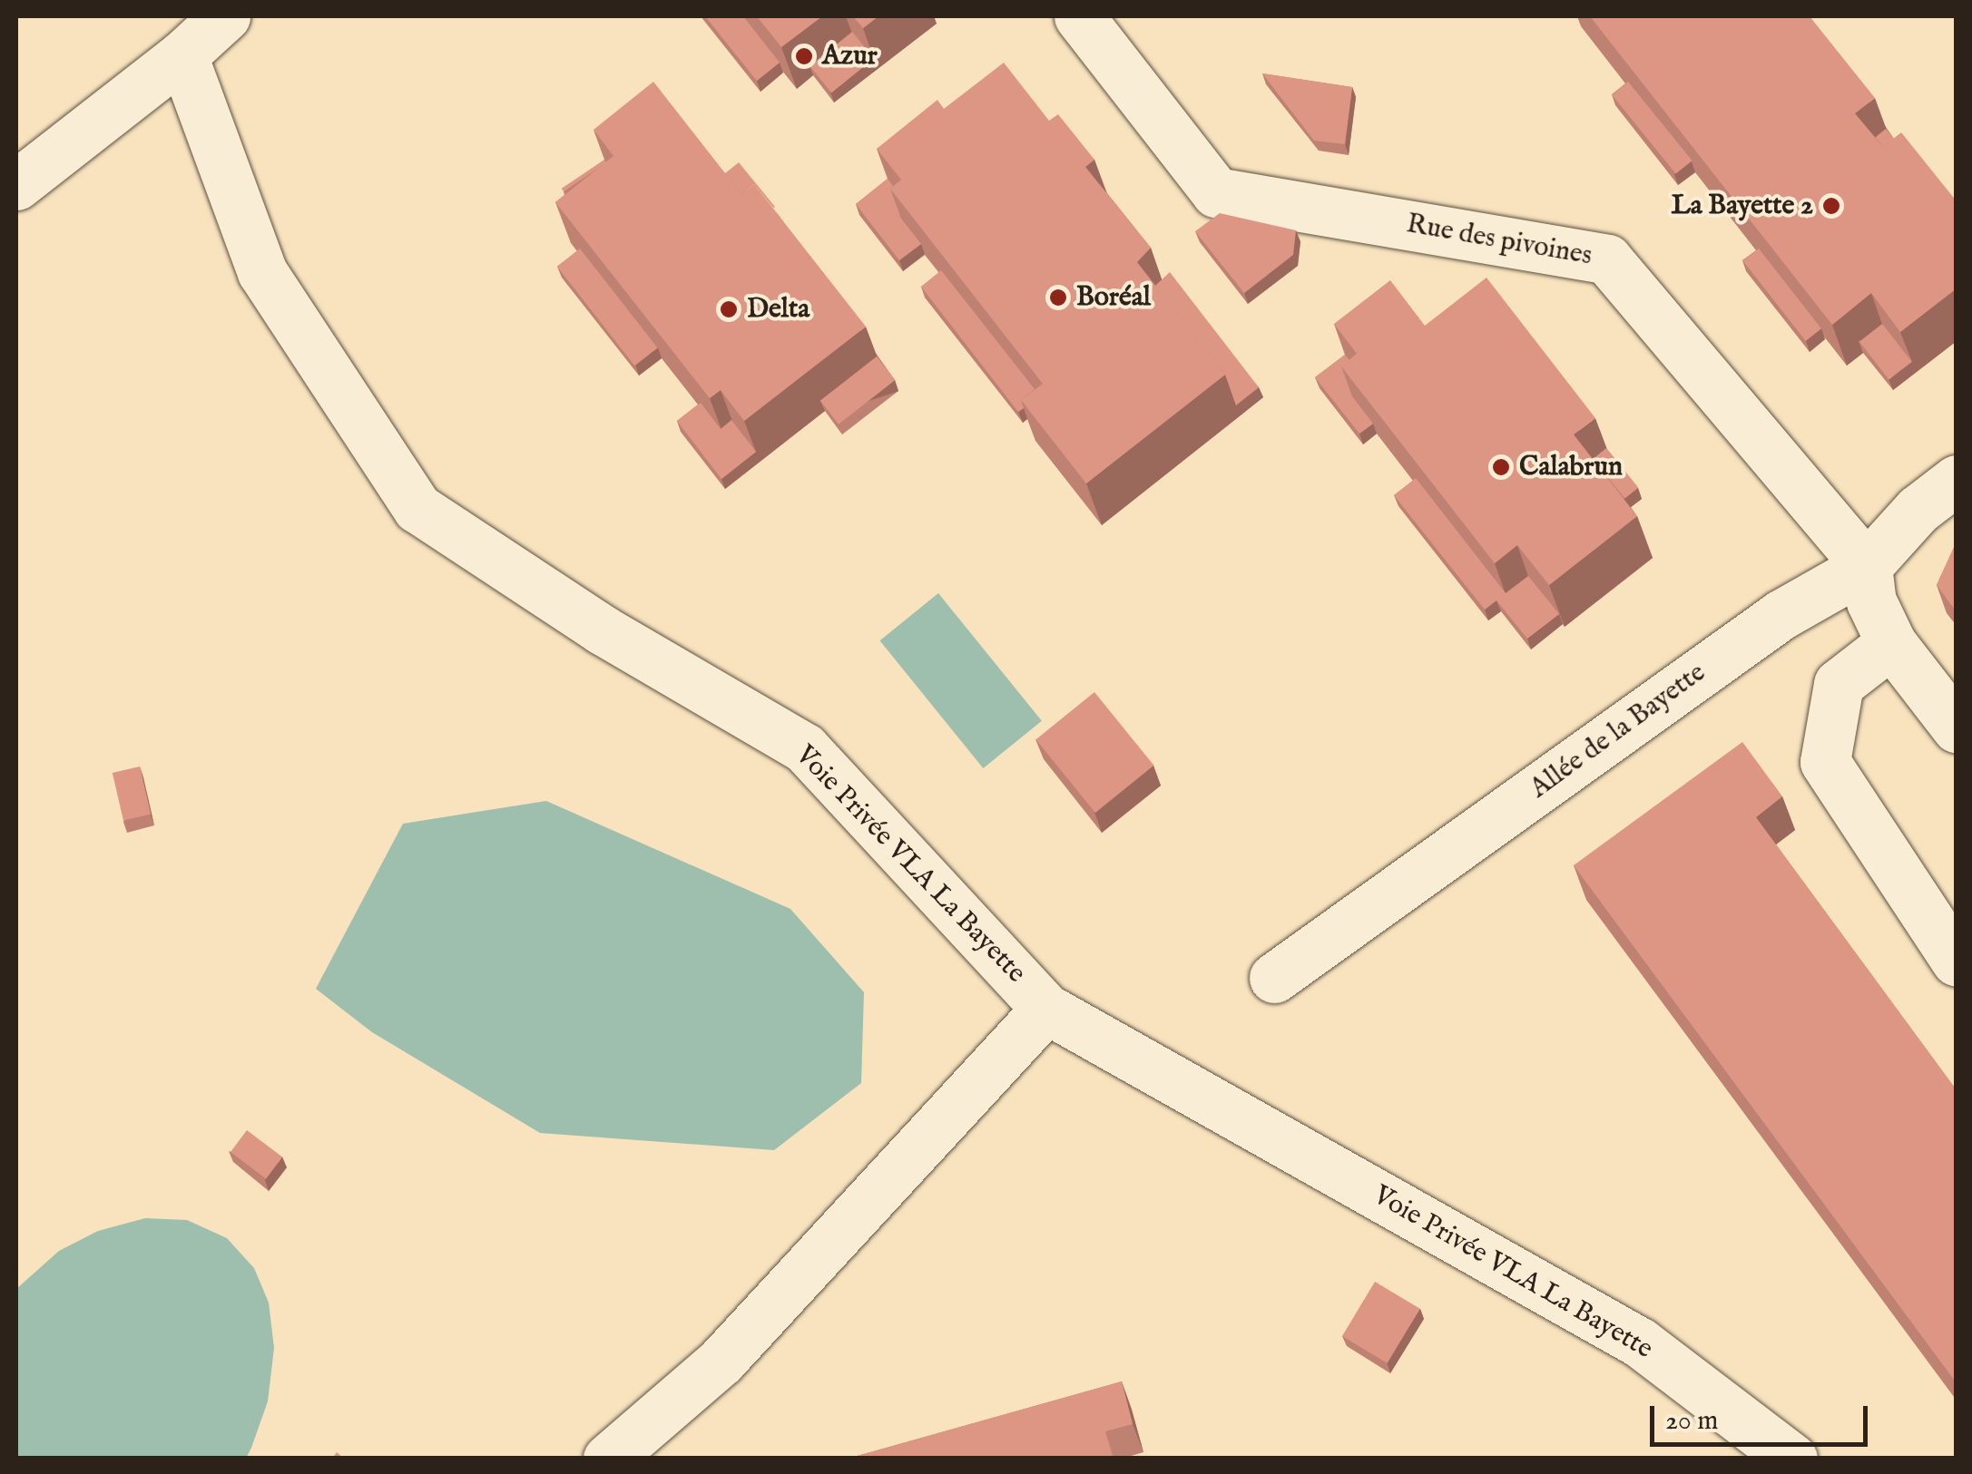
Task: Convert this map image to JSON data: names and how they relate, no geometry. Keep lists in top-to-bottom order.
{
  "streets": {
    "street": ["Rue des pivoines", "Allée de la Bayette", "Voie Privée VLA La Bayette"]
  },
  "crossings": [
    ["Rue des pivoines", "Allée de la Bayette"]
  ],
  "places": [
    "Azur",
    "La Bayette 2",
    "Boréal",
    "Delta",
    "Calabrun"
  ],
  "scale_bar": "20 m"
}
